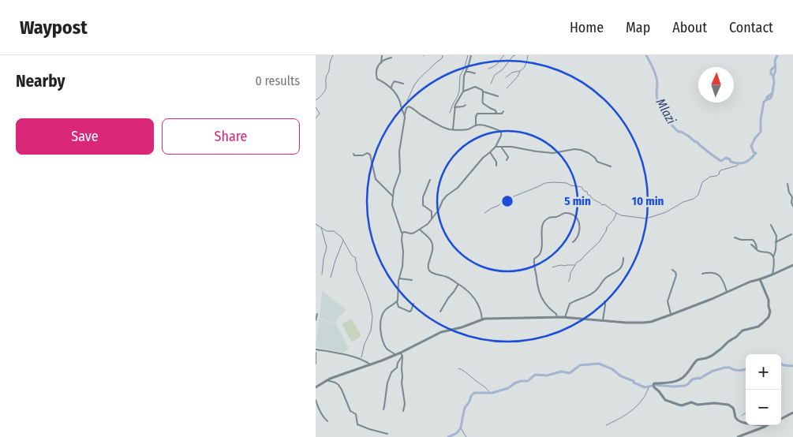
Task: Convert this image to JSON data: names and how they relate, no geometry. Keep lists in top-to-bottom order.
{
  "water": ["Mlazi"],
  "north": "top",
  "page": {
    "header": "Waypost",
    "nav": [
      "Home",
      "Map",
      "About",
      "Contact"
    ],
    "heading": ["Nearby", "0 results"],
    "buttons": ["Save", "Share"],
    "map_buttons": ["+", "−"]
  },
  "rings": ["5 min", "10 min"]
}
